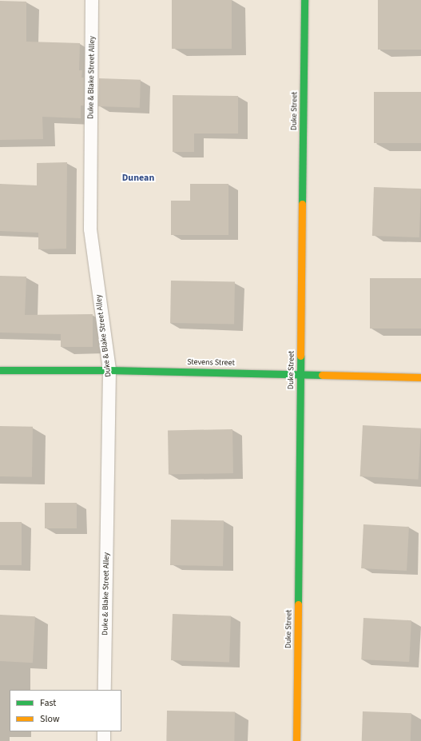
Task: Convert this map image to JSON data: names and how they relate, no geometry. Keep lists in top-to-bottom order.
{
  "streets": {
    "street": ["Duke Street", "Stevens Street"],
    "lane": ["Duke & Blake Street Alley"]
  },
  "crossings": [
    ["Duke & Blake Street Alley", "Stevens Street"],
    ["Duke Street", "Stevens Street"]
  ],
  "districts": ["Dunean"],
  "legend": ["Fast", "Slow"]
}
